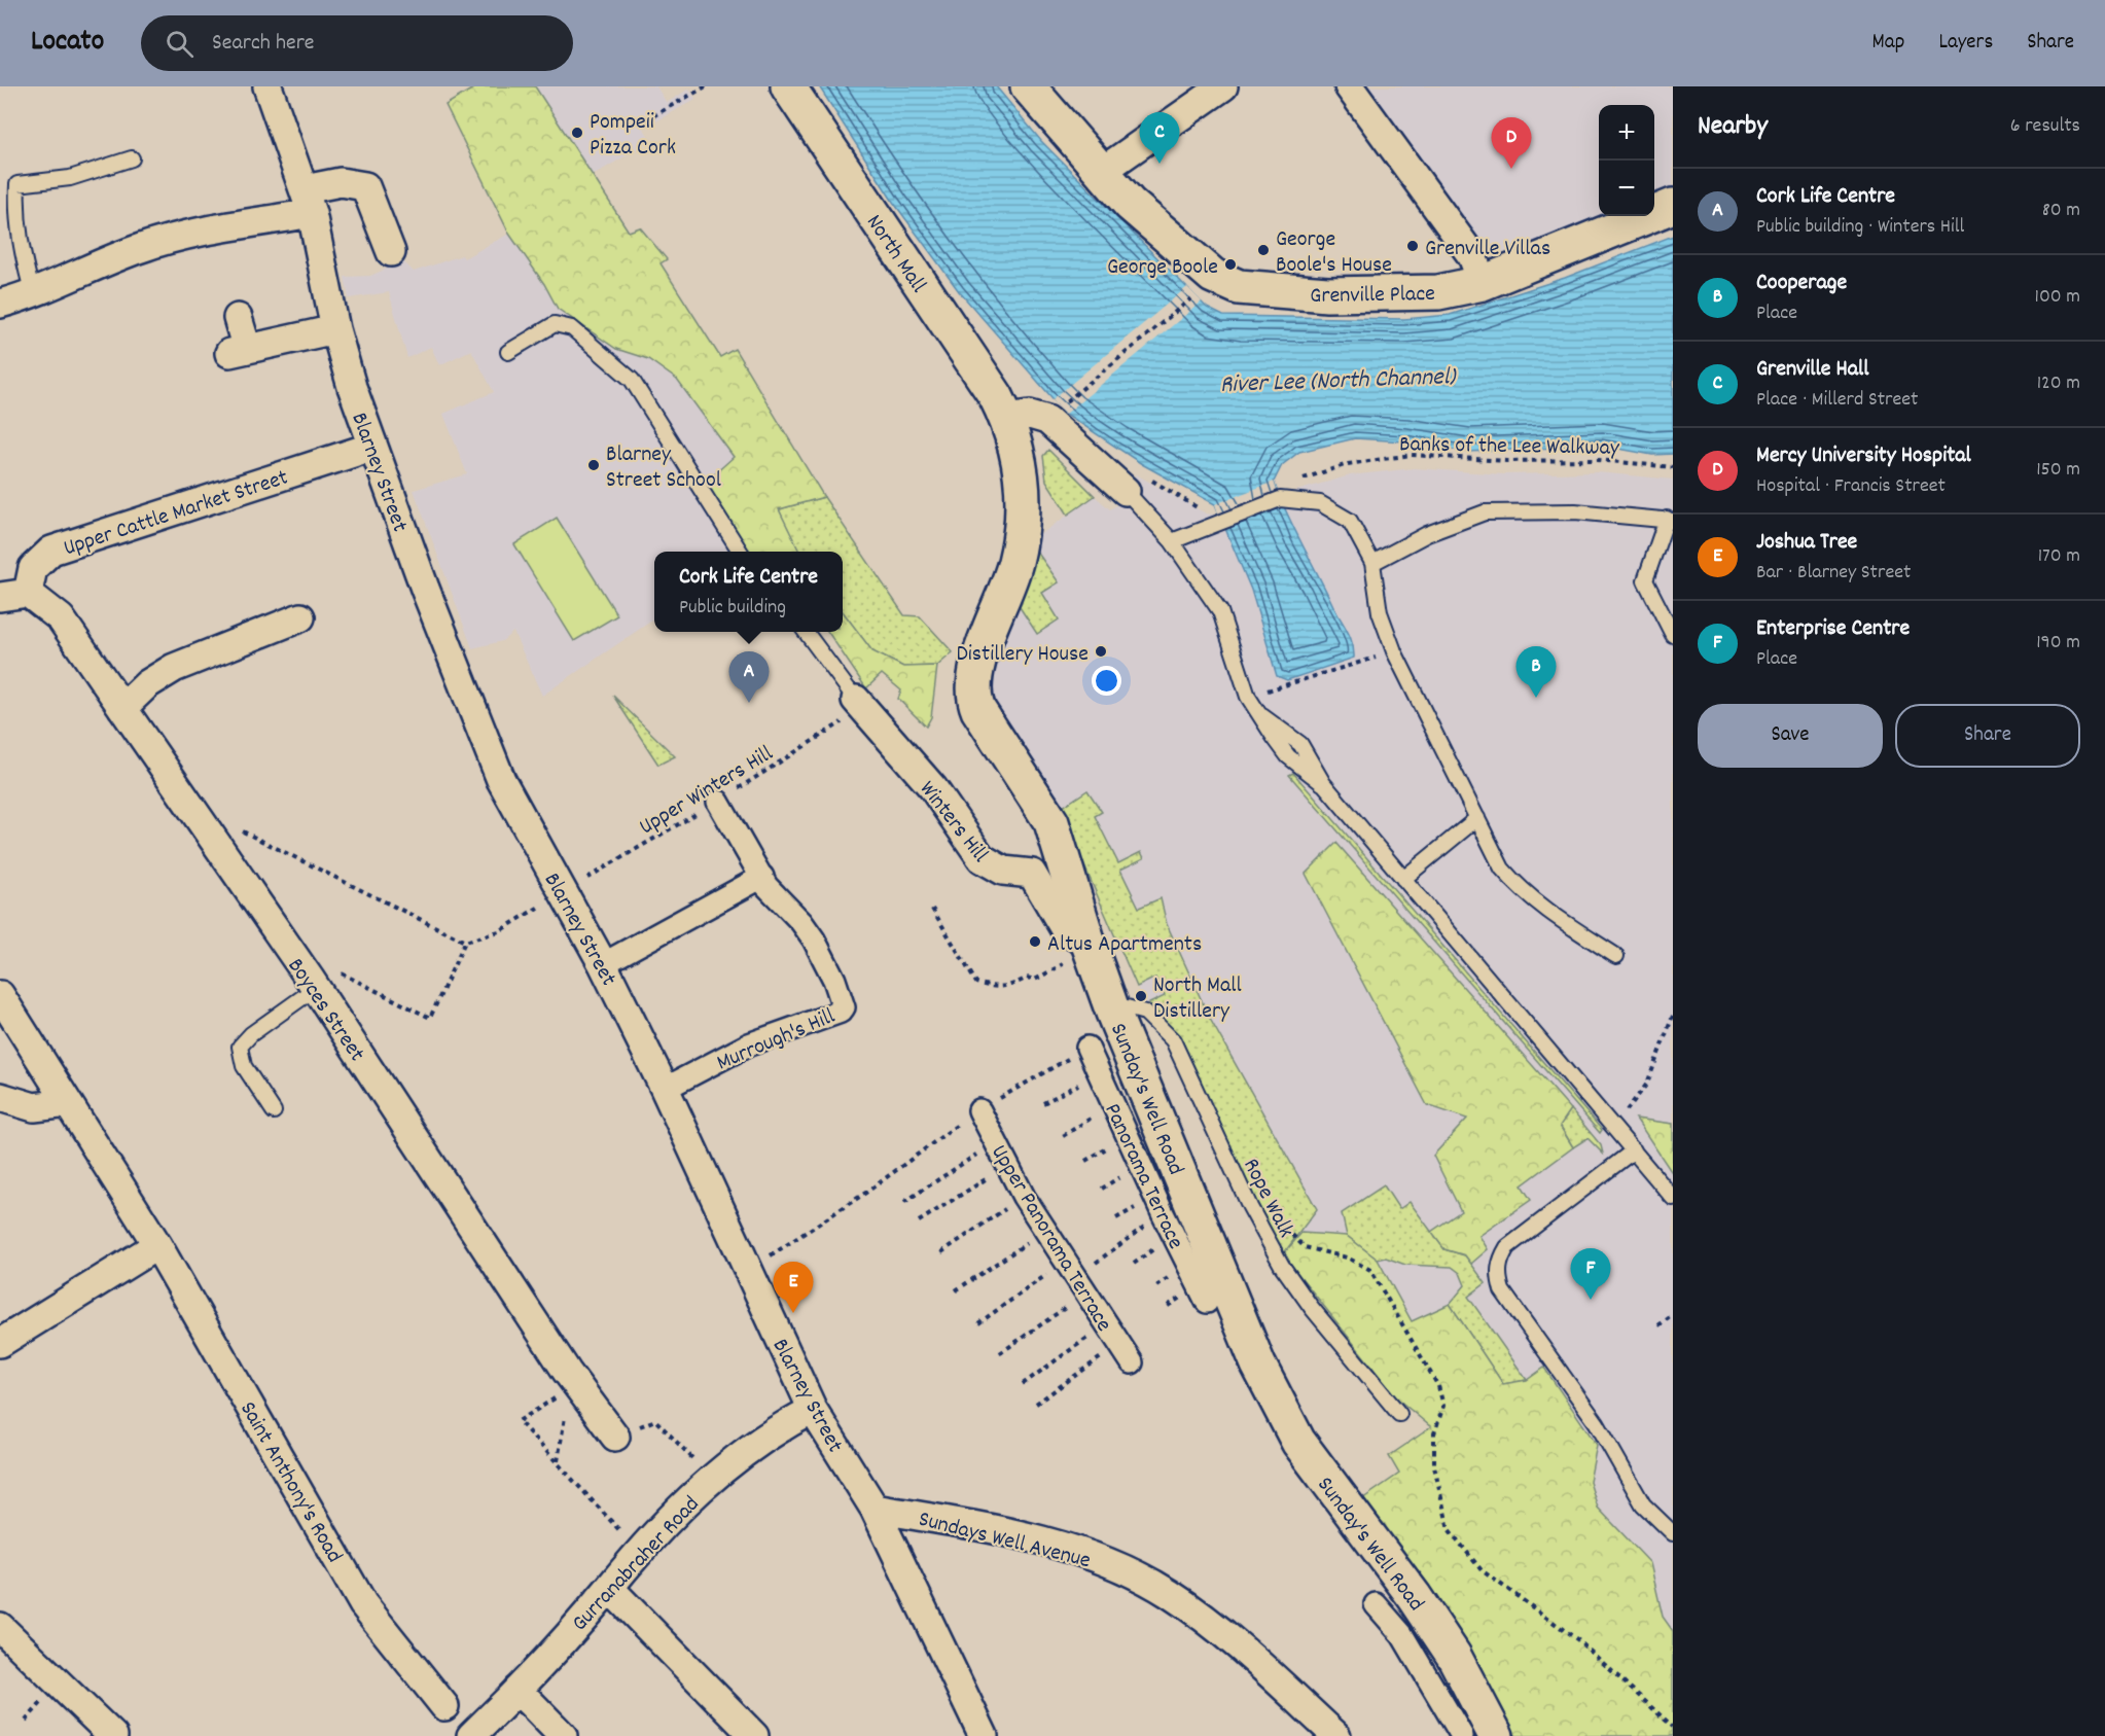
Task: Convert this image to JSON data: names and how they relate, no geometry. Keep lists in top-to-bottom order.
{
  "streets": {
    "main road": ["North Mall", "Grenville Place", "Sunday's Well Road"],
    "street": [
      "Blarney Street",
      "Upper Cattle Market Street",
      "Winters Hill",
      "Boyces Street",
      "Murrough's Hill",
      "Panorama Terrace",
      "Upper Panorama Terrace",
      "Saint Anthony's Road",
      "Sundays Well Avenue",
      "Gurranabraher Road"
    ],
    "lane": ["Rope Walk"],
    "path": ["Banks of the Lee Walkway", "Upper Winters Hill"]
  },
  "crossings": [
    ["North Mall", "Sunday's Well Road"],
    ["Blarney Street", "Upper Cattle Market Street"],
    ["Blarney Street", "Upper Winters Hill"],
    ["Blarney Street", "Murrough's Hill"],
    ["Blarney Street", "Sundays Well Avenue"],
    ["Blarney Street", "Gurranabraher Road"],
    ["Upper Cattle Market Street", "Boyces Street"],
    ["Upper Winters Hill", "Winters Hill"],
    ["Winters Hill", "Sunday's Well Road"],
    ["Sunday's Well Road", "Rope Walk"]
  ],
  "water": ["River Lee (North Channel)"],
  "places": [
    "Pompeii Pizza Cork",
    "Grenville Villas",
    "George Boole's House",
    "George Boole",
    "Blarney Street School",
    "Distillery House",
    "Altus Apartments",
    "North Mall Distillery"
  ],
  "page": {
    "header": "Locato",
    "search": "Search here",
    "nav": ["Map", "Layers", "Share"],
    "heading": ["Nearby", "6 results"],
    "map_buttons": ["+", "−"],
    "pins": [
      "C",
      "D",
      "B",
      "A",
      "F",
      "E"
    ],
    "list": [
      {
        "mark": "A",
        "name": "Cork Life Centre",
        "note": "Public building · Winters Hill",
        "value": "80 m"
      },
      {
        "mark": "B",
        "name": "Cooperage",
        "note": "Place",
        "value": "100 m"
      },
      {
        "mark": "C",
        "name": "Grenville Hall",
        "note": "Place · Millerd Street",
        "value": "120 m"
      },
      {
        "mark": "D",
        "name": "Mercy University Hospital",
        "note": "Hospital · Francis Street",
        "value": "150 m"
      },
      {
        "mark": "E",
        "name": "Joshua Tree",
        "note": "Bar · Blarney Street",
        "value": "170 m"
      },
      {
        "mark": "F",
        "name": "Enterprise Centre",
        "note": "Place",
        "value": "190 m"
      }
    ],
    "popup": ["Cork Life Centre", "Public building"],
    "buttons": ["Save", "Share"]
  }
}
